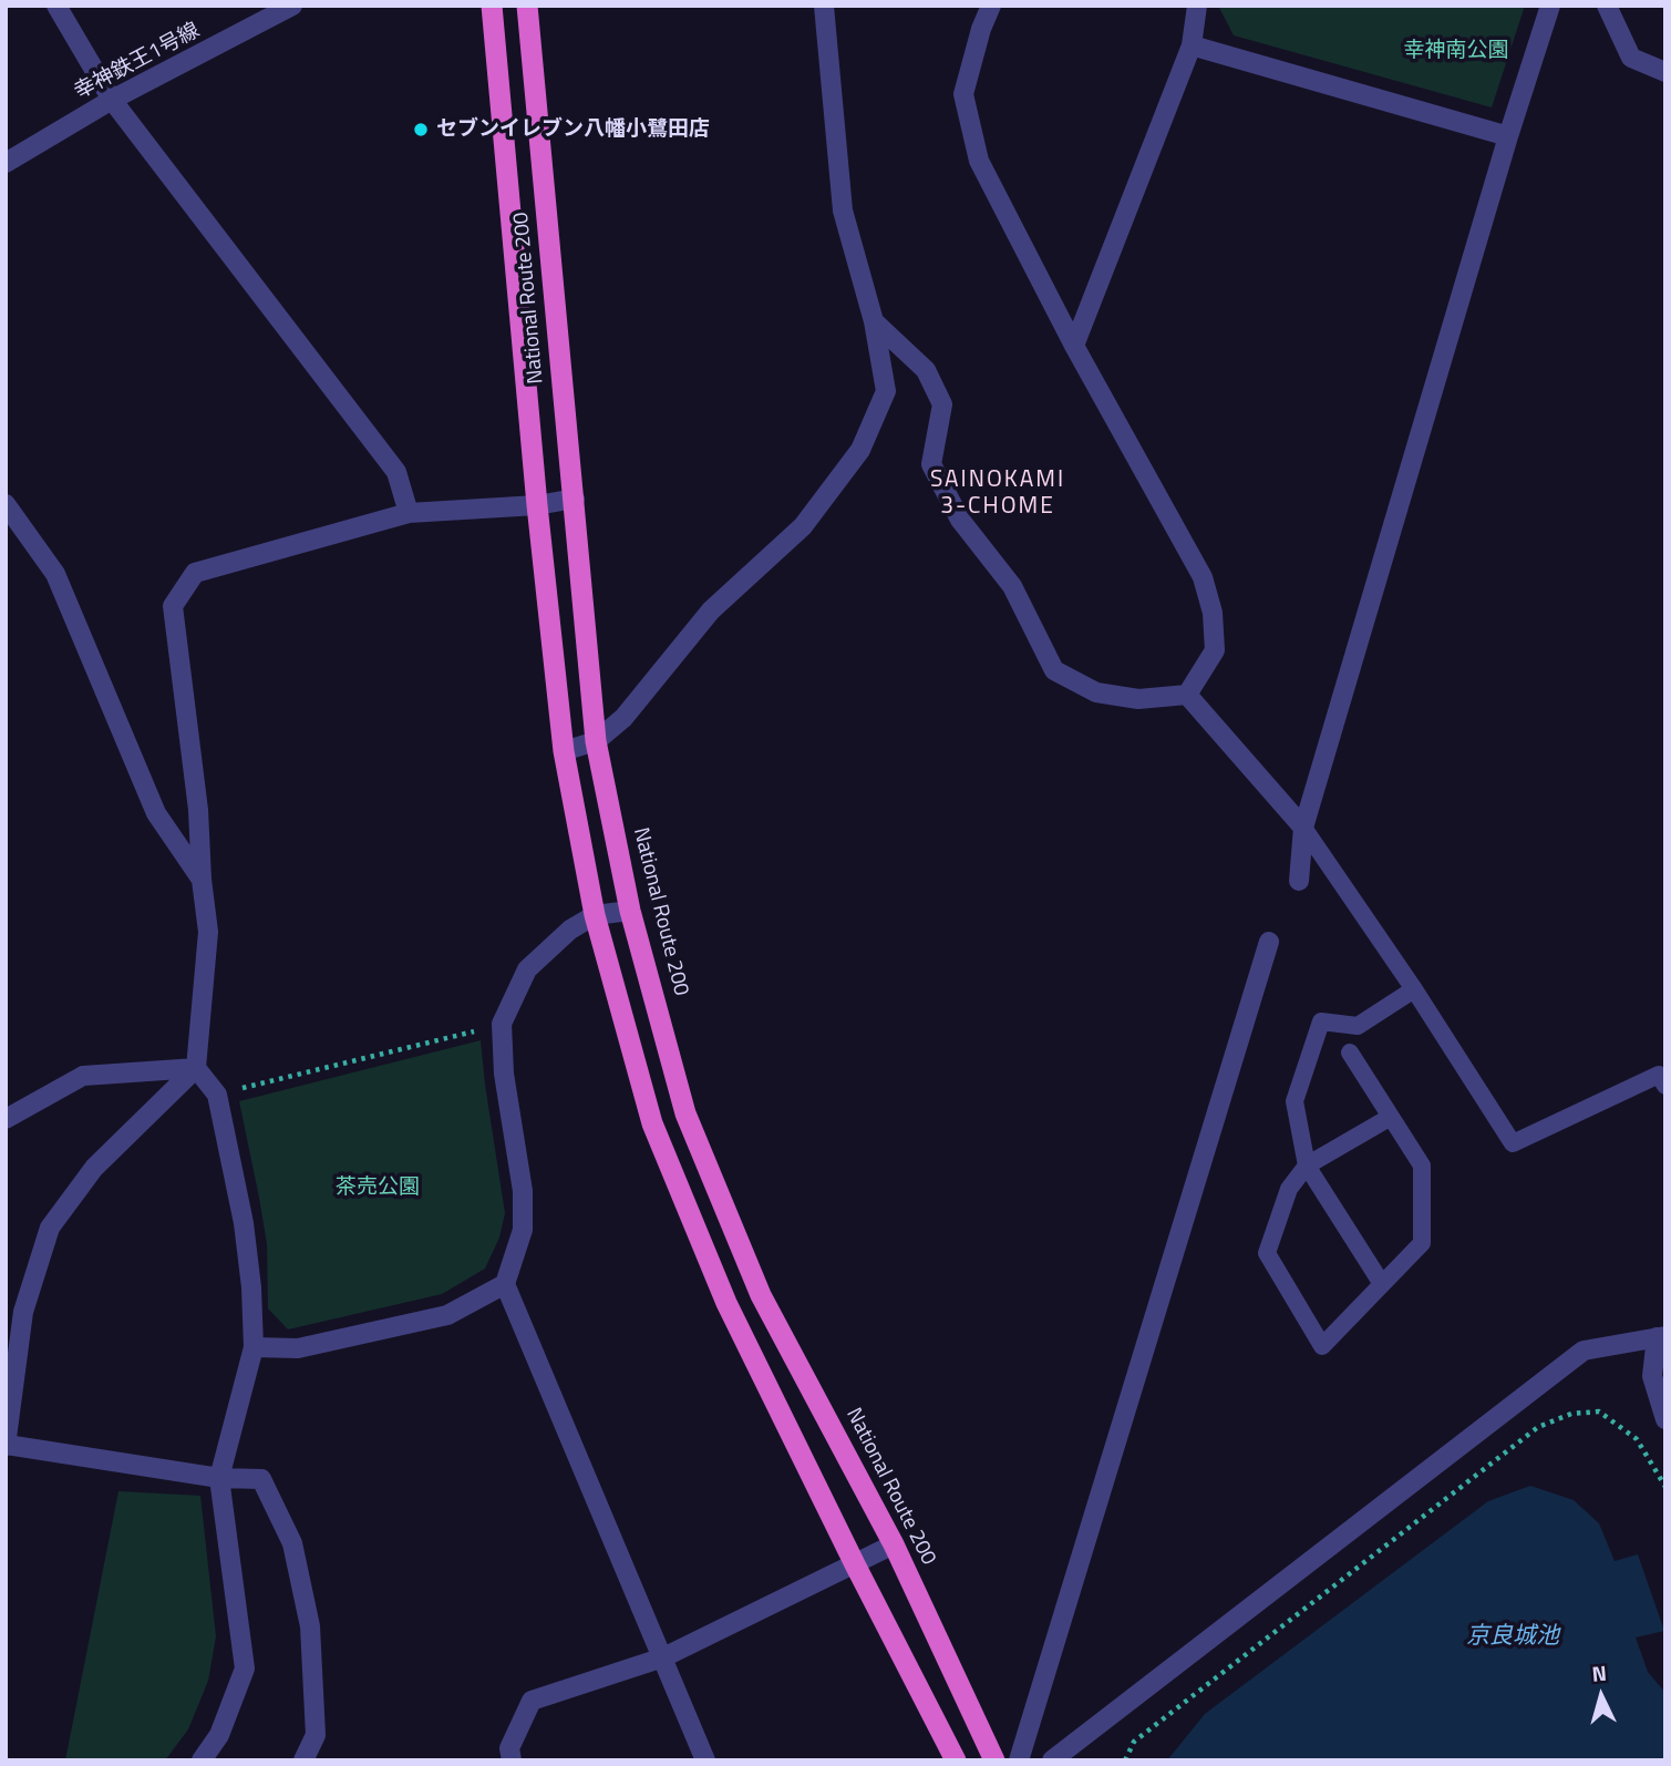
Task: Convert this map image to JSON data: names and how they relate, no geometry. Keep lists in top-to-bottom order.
{
  "streets": {
    "highway": ["National Route 200"],
    "street": ["幸神鉄王1号線"]
  },
  "districts": ["SAINOKAMI 3-CHOME"],
  "water": ["京良城池"],
  "parks": ["幸神南公園", "茶売公園"],
  "places": ["セブンイレブン八幡小鷺田店"],
  "north": "top"
}
